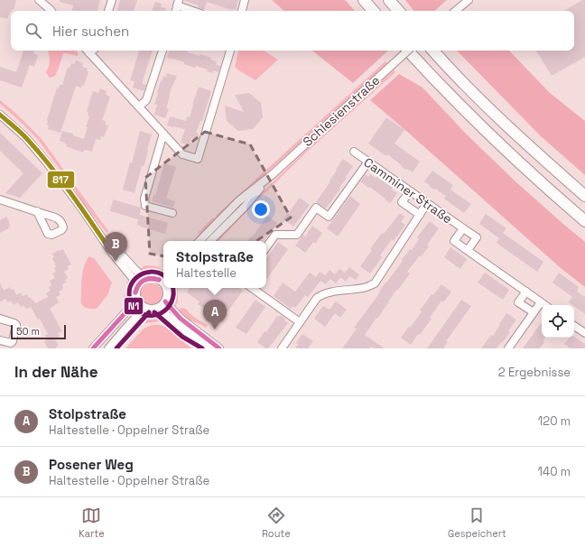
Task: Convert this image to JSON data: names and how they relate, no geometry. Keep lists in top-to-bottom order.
{
  "streets": {
    "street": ["Schlesienstraße", "Camminer Straße"]
  },
  "lines": ["transit line 817", "transit line N1"],
  "scale_bar": "50 m",
  "page": {
    "search": "Hier suchen",
    "pins": ["B", "A"],
    "popup": ["Stolpstraße", "Haltestelle"],
    "scale": "50 m",
    "heading": ["In der Nähe", "2 Ergebnisse"],
    "list": [
      {
        "mark": "A",
        "name": "Stolpstraße",
        "note": "Haltestelle · Oppelner Straße",
        "value": "120 m"
      },
      {
        "mark": "B",
        "name": "Posener Weg",
        "note": "Haltestelle · Oppelner Straße",
        "value": "140 m"
      }
    ],
    "nav": ["Karte", "Route", "Gespeichert"]
  }
}
